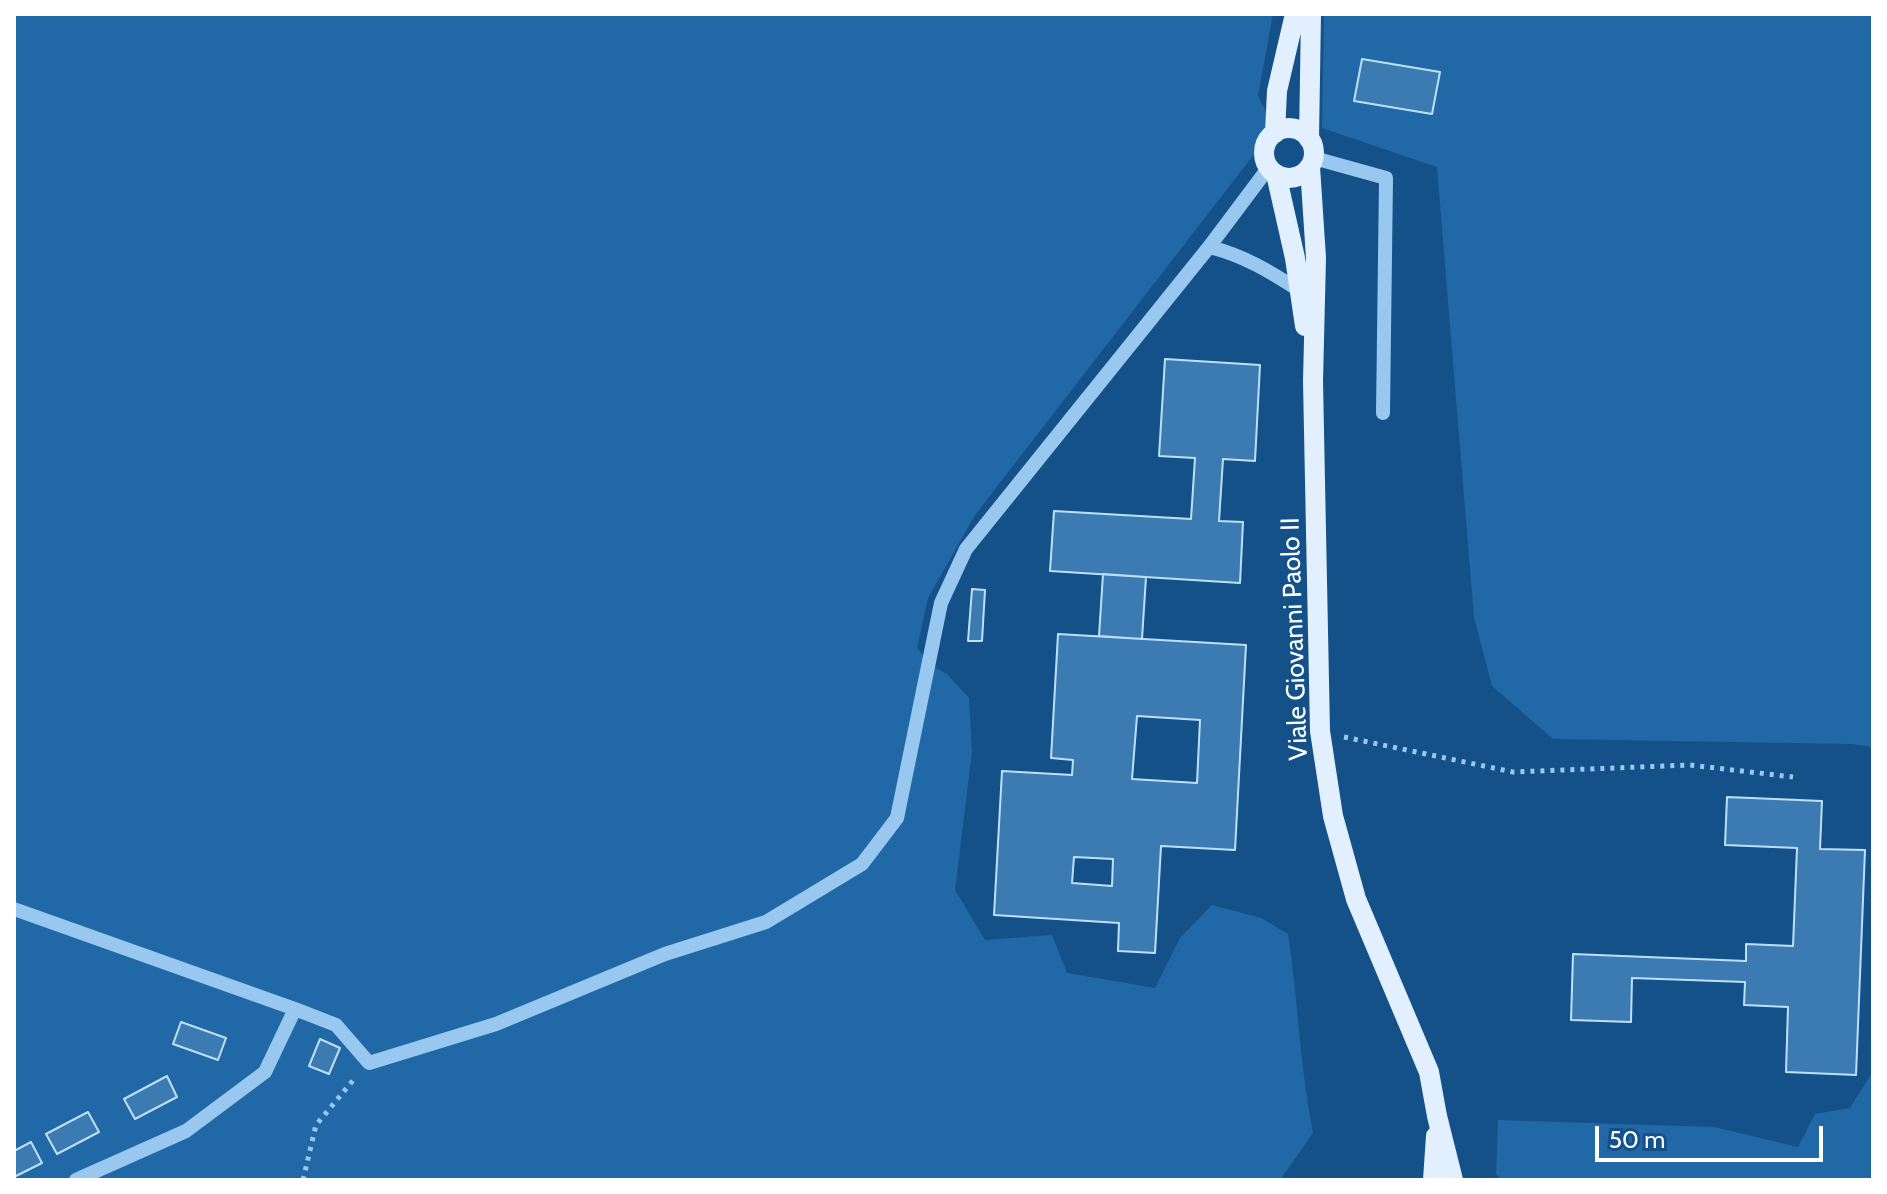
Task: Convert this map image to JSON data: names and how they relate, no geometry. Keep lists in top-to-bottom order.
{
  "streets": {
    "main road": ["Viale Giovanni Paolo II"]
  },
  "scale_bar": "50 m"
}
